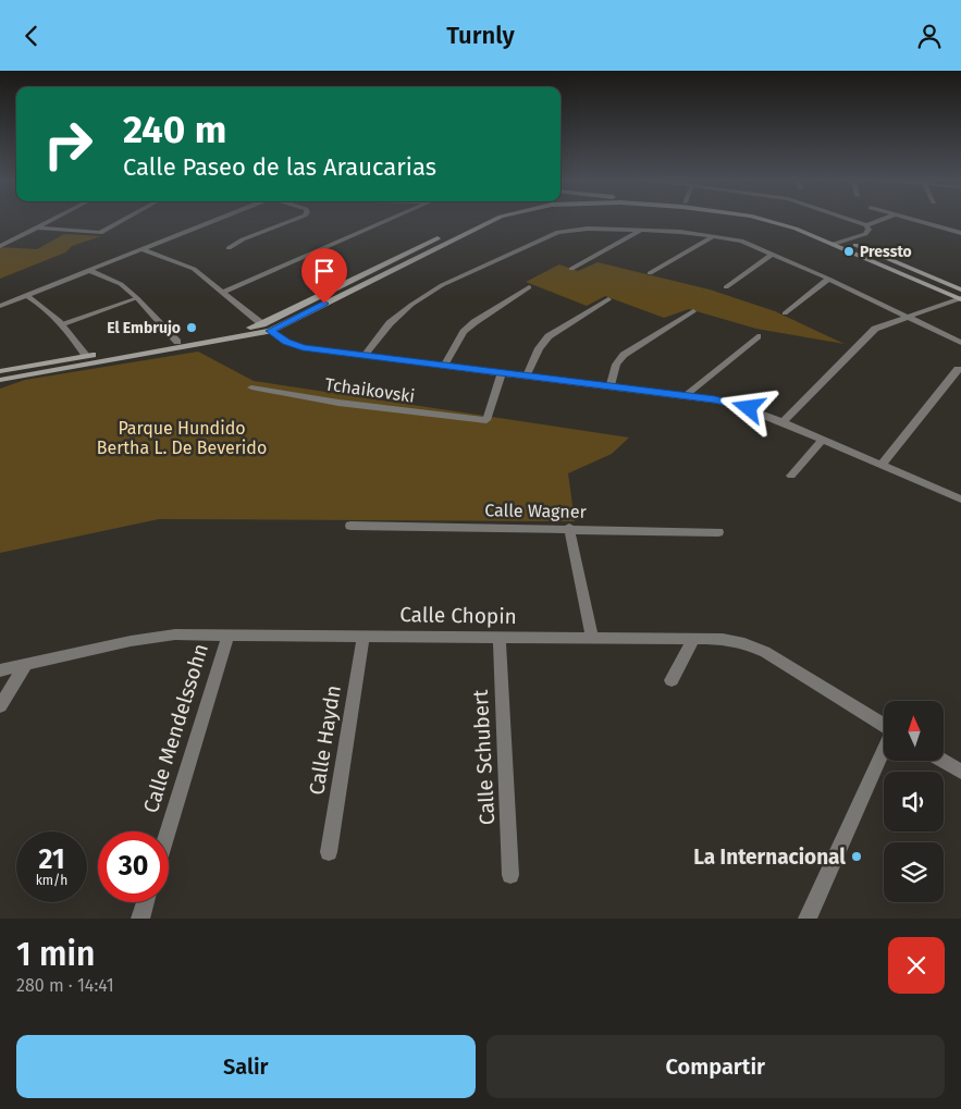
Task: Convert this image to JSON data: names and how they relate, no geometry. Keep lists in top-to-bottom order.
{
  "streets": {
    "street": [
      "Tchaikovski",
      "Calle Wagner",
      "Calle Chopin",
      "Calle Mendelssohn",
      "Calle Haydn",
      "Calle Schubert"
    ]
  },
  "crossings": [
    ["Calle Chopin", "Calle Mendelssohn"],
    ["Calle Chopin", "Calle Haydn"],
    ["Calle Chopin", "Calle Schubert"]
  ],
  "parks": ["Parque Hundido Bertha L. De Beverido"],
  "places": ["Pressto", "El Embrujo", "La Internacional"],
  "north": "top",
  "page": {
    "header": "Turnly",
    "turn": ["240 m", "Calle Paseo de las Araucarias"],
    "speed": "21 km/h",
    "limit": "30",
    "heading": ["1 min", "280 m · 14:41"],
    "buttons": ["Salir", "Compartir"]
  }
}
